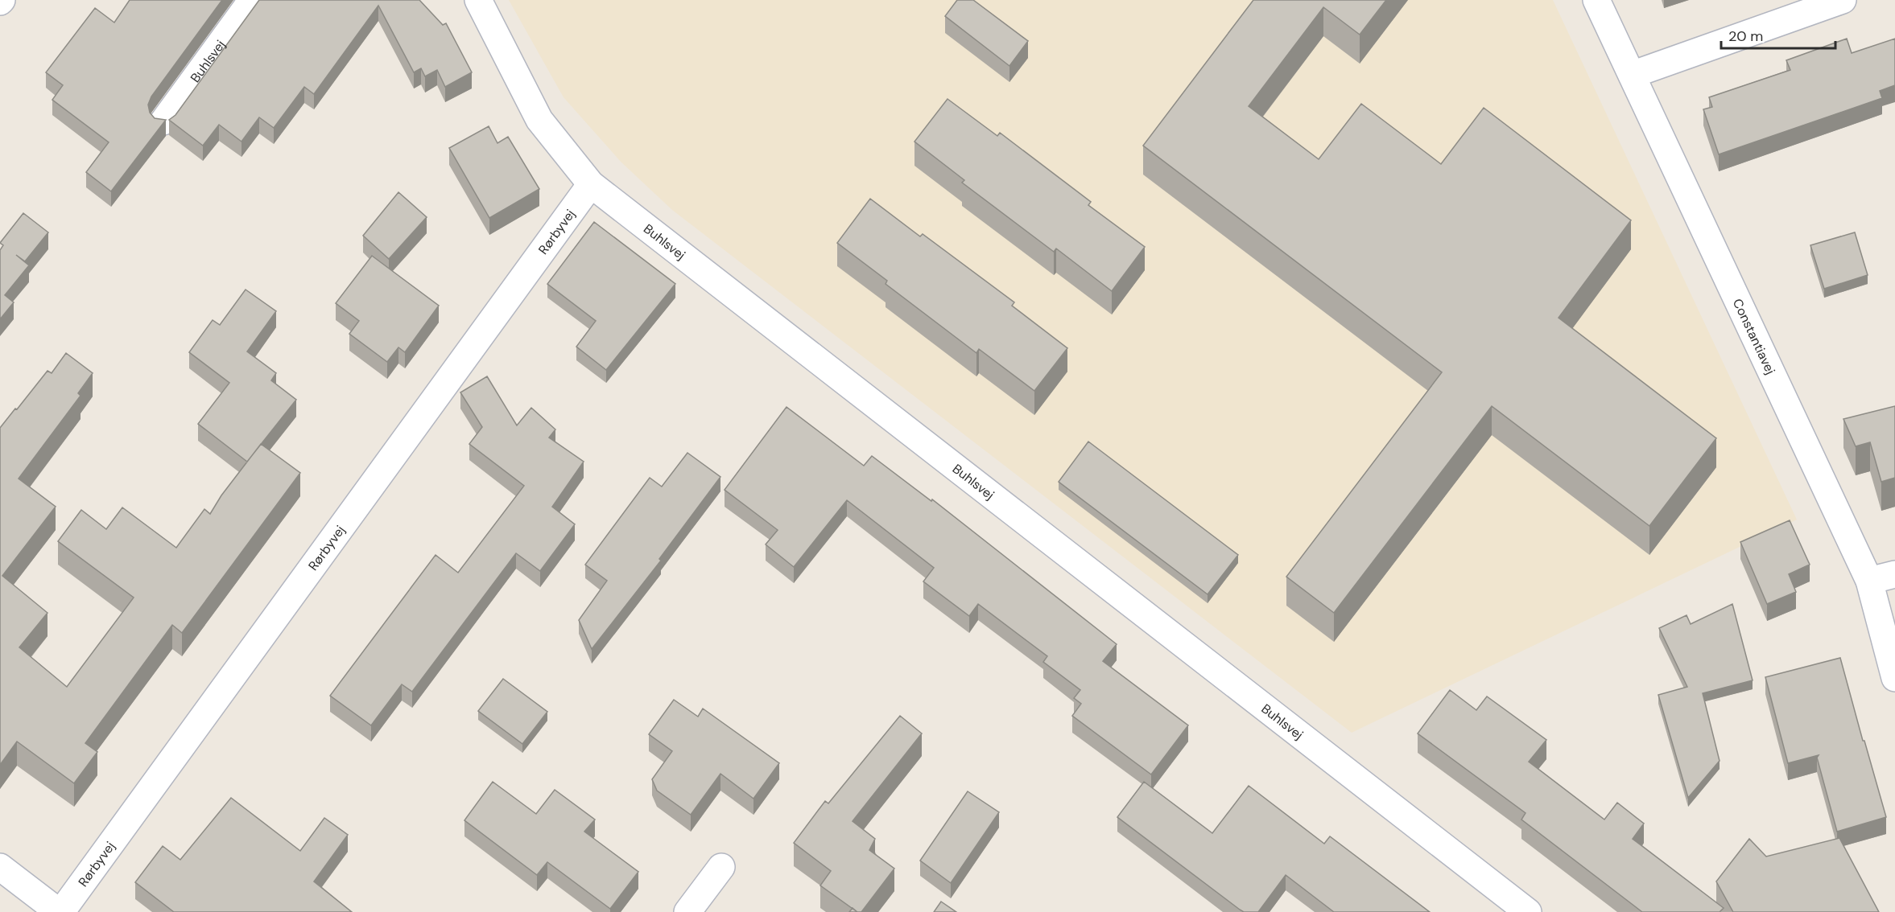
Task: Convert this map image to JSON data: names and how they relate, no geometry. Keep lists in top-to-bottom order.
{
  "streets": {
    "street": ["Buhlsvej", "Rørbyvej", "Constantiavej"]
  },
  "crossings": [
    ["Buhlsvej", "Rørbyvej"]
  ],
  "scale_bar": "20 m"
}
